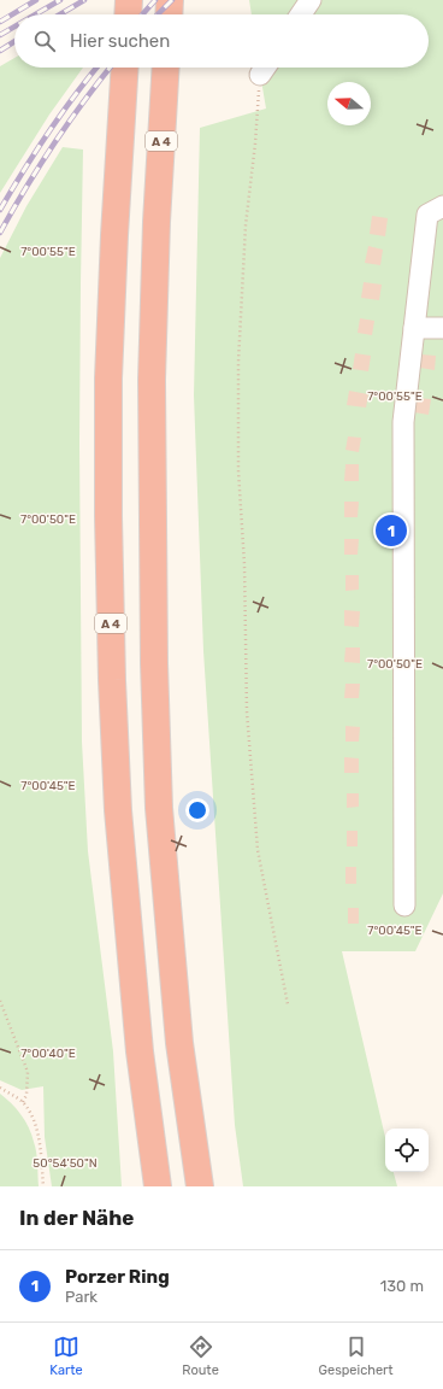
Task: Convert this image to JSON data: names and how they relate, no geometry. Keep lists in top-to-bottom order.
{
  "streets": {
    "highway": ["A 4"]
  },
  "north": "left",
  "page": {
    "search": "Hier suchen",
    "pins": "1",
    "heading": "In der Nähe",
    "list": [
      {
        "mark": "1",
        "name": "Porzer Ring",
        "note": "Park",
        "value": "130 m"
      }
    ],
    "nav": ["Karte", "Route", "Gespeichert"]
  },
  "coordinates": [
    "7°00'55\"E",
    "7°00'50\"E",
    "7°00'45\"E",
    "7°00'40\"E",
    "50°54'50\"N"
  ]
}
